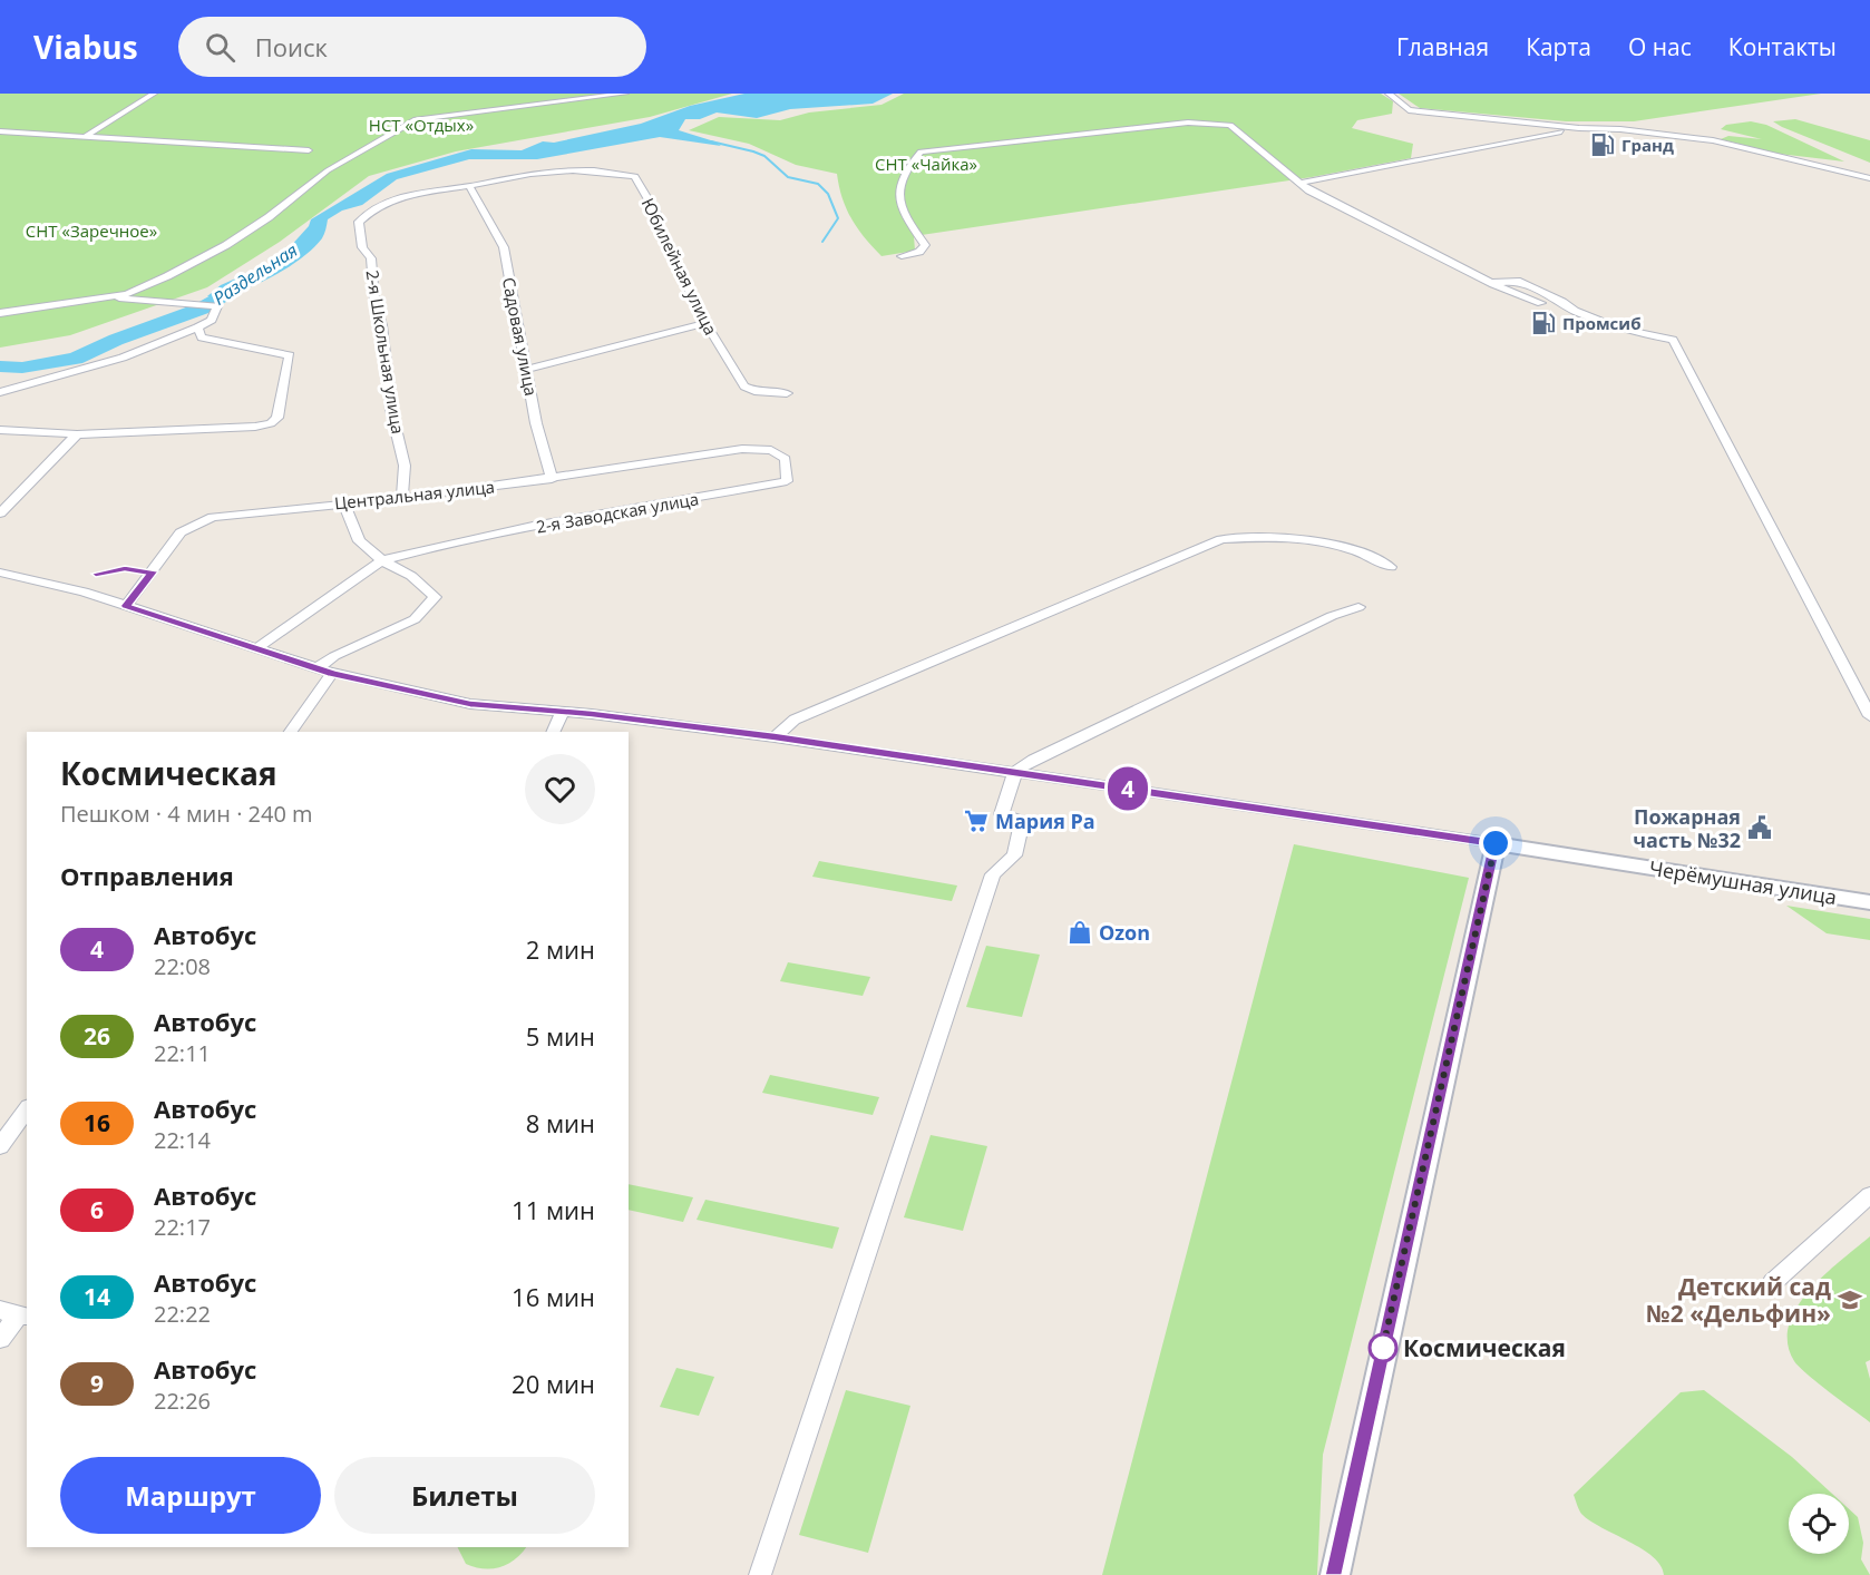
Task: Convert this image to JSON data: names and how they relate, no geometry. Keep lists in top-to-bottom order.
{
  "streets": {
    "street": [
      "Юбилейная улица",
      "Садовая улица",
      "2-я Школьная улица",
      "Центральная улица",
      "2-я Заводская улица",
      "Черёмушная улица"
    ]
  },
  "crossings": [
    ["Юбилейная улица", "Садовая улица"],
    ["Юбилейная улица", "2-я Школьная улица"],
    ["Садовая улица", "2-я Школьная улица"],
    ["Садовая улица", "Центральная улица"],
    ["2-я Школьная улица", "Центральная улица"],
    ["Центральная улица", "2-я Заводская улица"],
    ["Центральная улица", "Черёмушная улица"]
  ],
  "water": ["Раздельная"],
  "parks": ["НСТ «Отдых»", "СНТ «Чайка»", "СНТ «Заречное»"],
  "places": {
    "fuel station": ["Гранд", "Промсиб"],
    "supermarket": ["Мария Ра"],
    "public building": ["Пожарная часть №32"],
    "shop": ["Ozon"],
    "school or university": ["Детский сад №2 «Дельфин»"],
    "other": ["Космическая"]
  },
  "lines": ["bus line 4"],
  "page": {
    "header": "Viabus",
    "search": "Поиск",
    "nav": [
      "Главная",
      "Карта",
      "О нас",
      "Контакты"
    ],
    "on_map": "4",
    "heading": [
      ["Космическая", "Пешком · 4 мин · 240 m"],
      "Отправления"
    ],
    "list": [
      {
        "mark": "4",
        "name": "Автобус",
        "note": "22:08",
        "value": "2 мин"
      },
      {
        "mark": "26",
        "name": "Автобус",
        "note": "22:11",
        "value": "5 мин"
      },
      {
        "mark": "16",
        "name": "Автобус",
        "note": "22:14",
        "value": "8 мин"
      },
      {
        "mark": "6",
        "name": "Автобус",
        "note": "22:17",
        "value": "11 мин"
      },
      {
        "mark": "14",
        "name": "Автобус",
        "note": "22:22",
        "value": "16 мин"
      },
      {
        "mark": "9",
        "name": "Автобус",
        "note": "22:26",
        "value": "20 мин"
      }
    ],
    "buttons": ["Маршрут", "Билеты"]
  }
}
